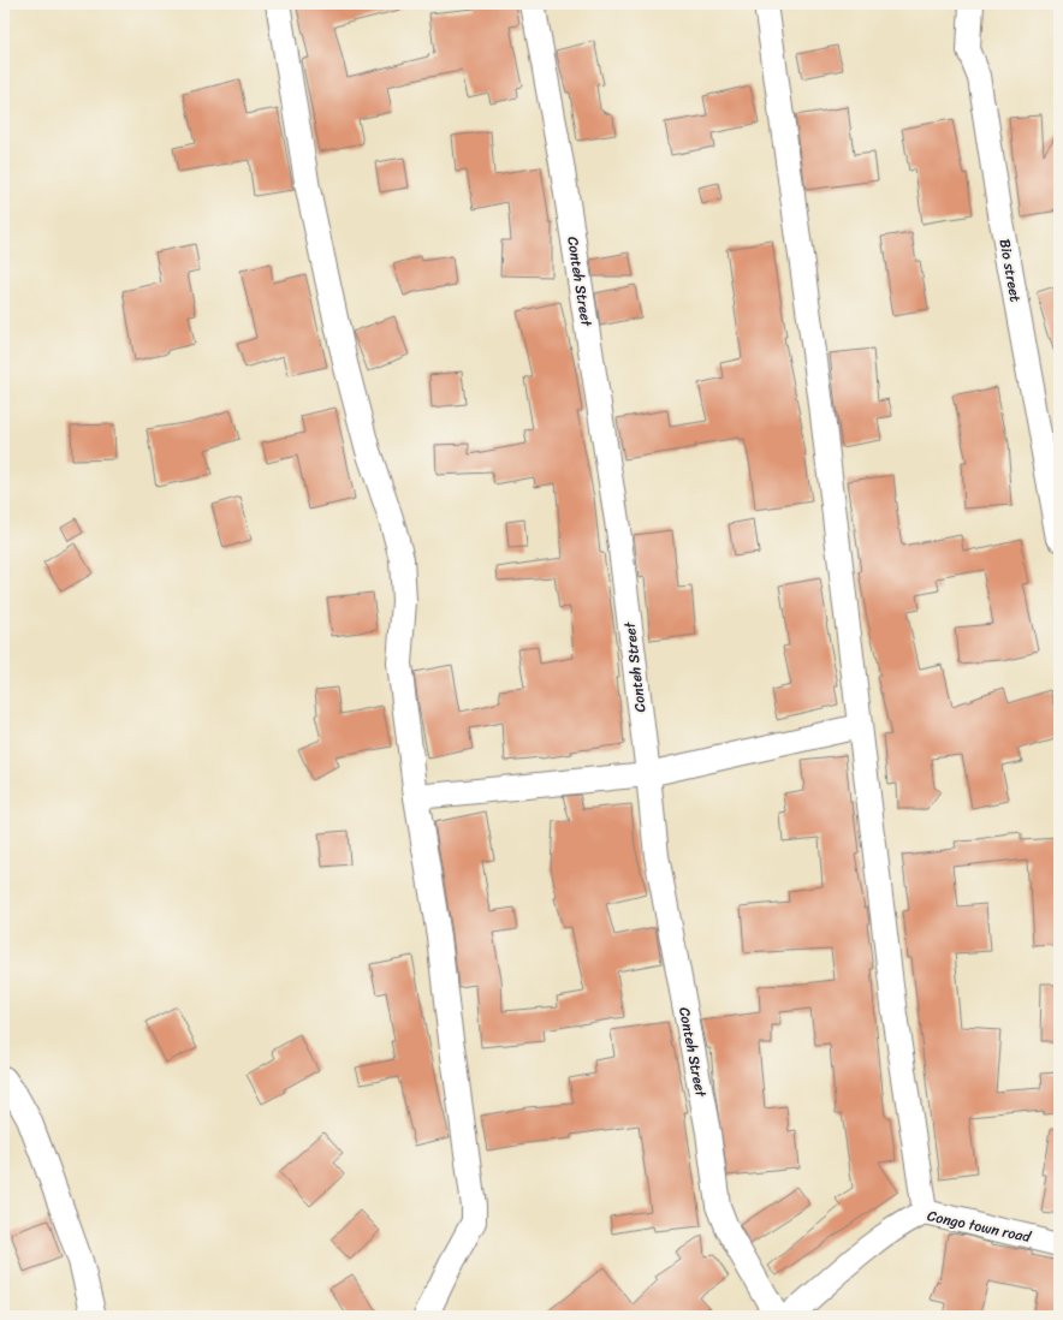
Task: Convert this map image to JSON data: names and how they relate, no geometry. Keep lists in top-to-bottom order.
{
  "streets": {
    "street": ["Bio street", "Conteh Street", "Congo town road"]
  }
}
